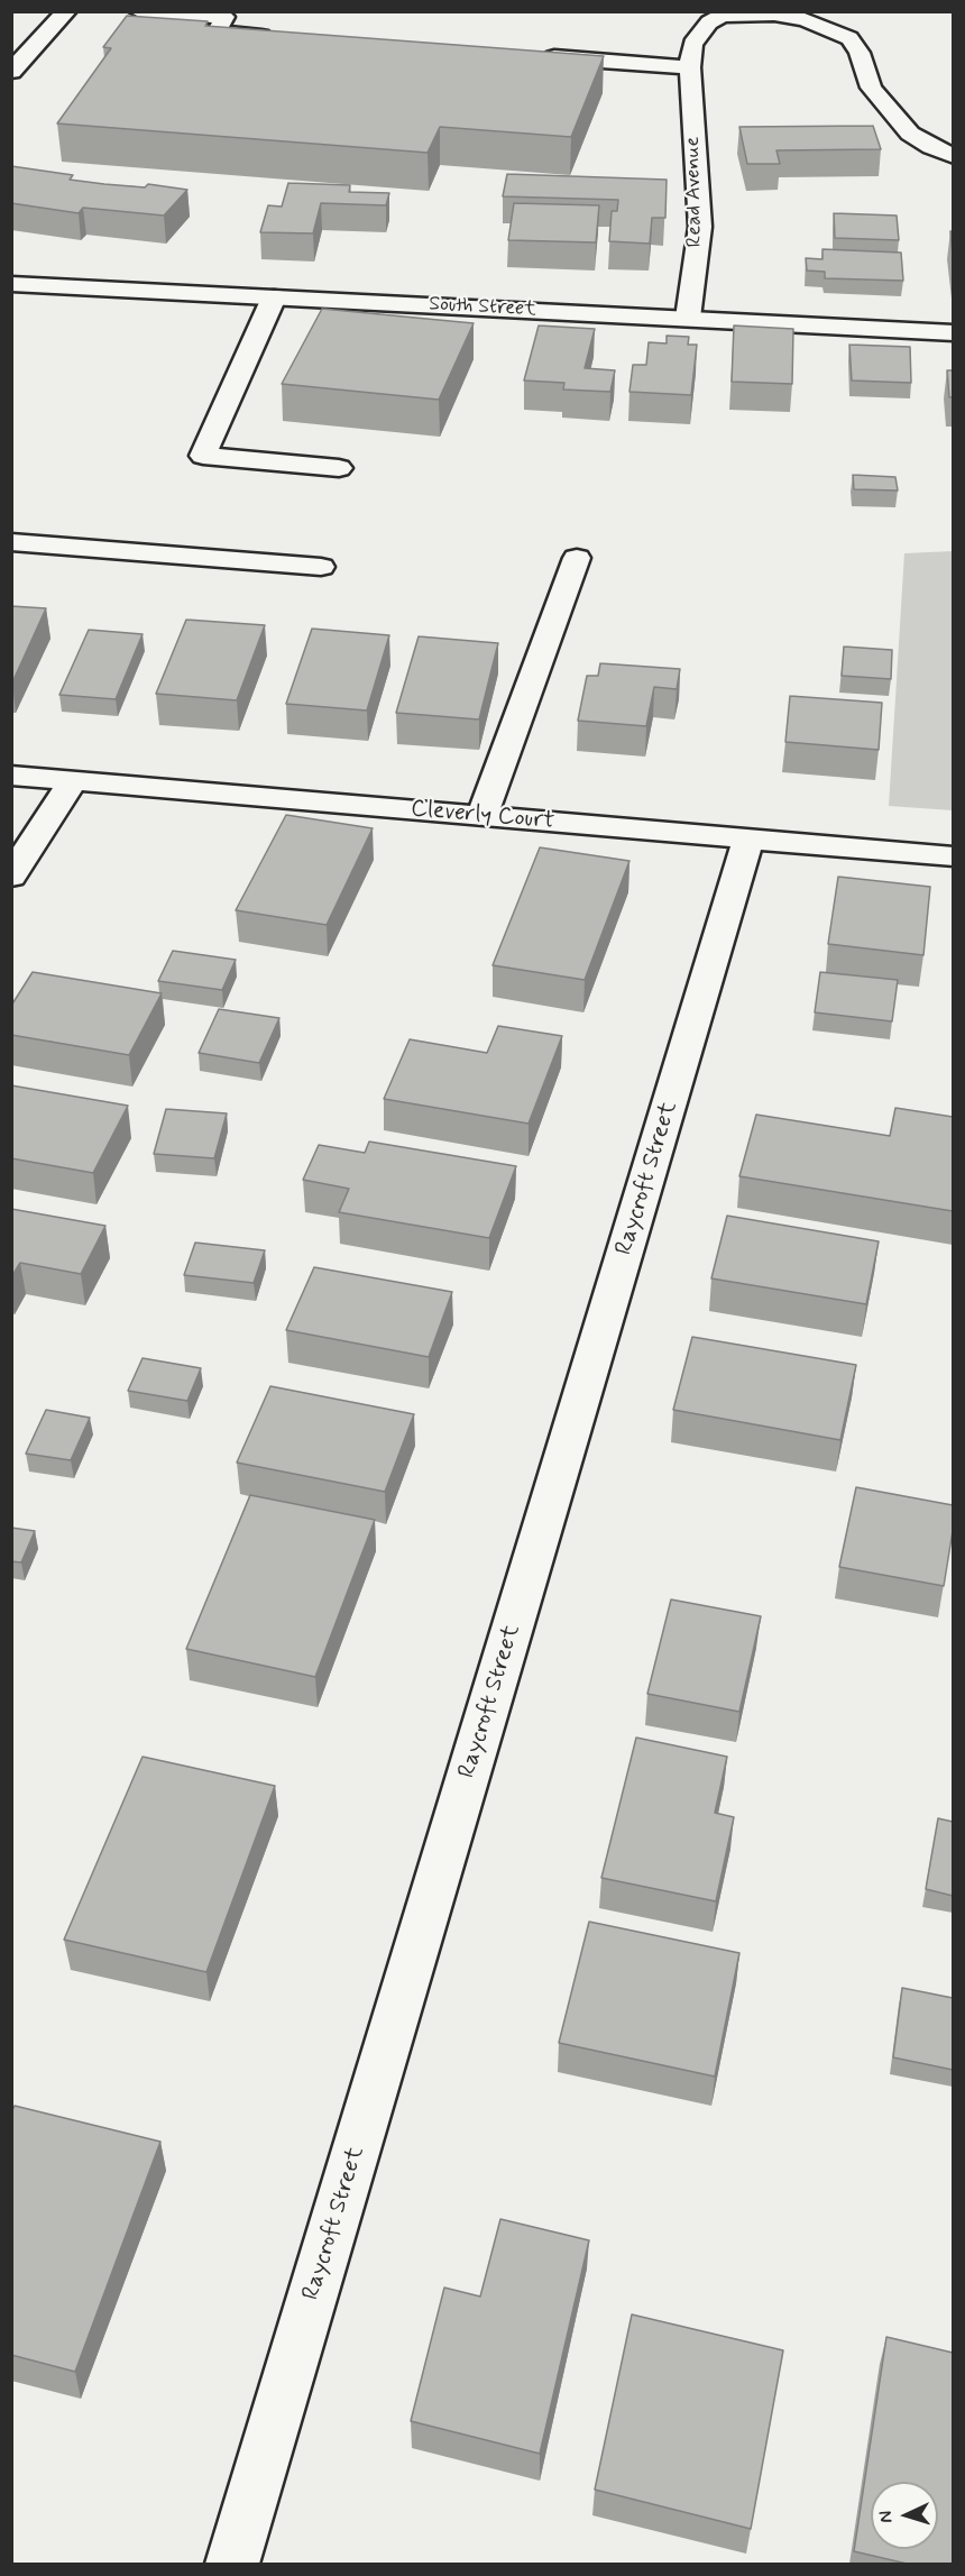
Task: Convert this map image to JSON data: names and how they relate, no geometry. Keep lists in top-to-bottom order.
{
  "streets": {
    "street": [
      "Read Avenue",
      "South Street",
      "Cleverly Court",
      "Raycroft Street"
    ]
  },
  "crossings": [
    ["Read Avenue", "South Street"],
    ["Cleverly Court", "Raycroft Street"]
  ],
  "north": "left"
}
